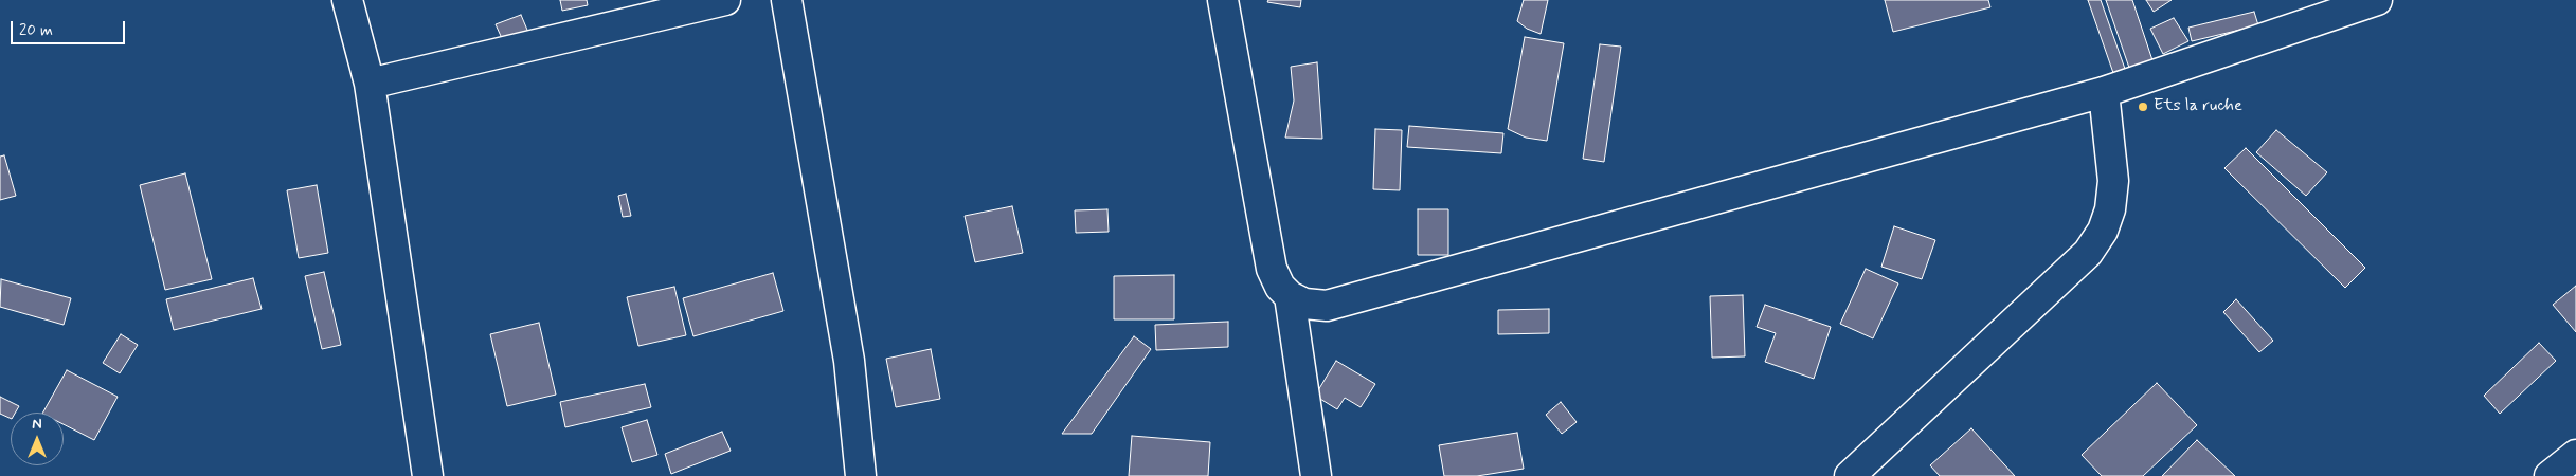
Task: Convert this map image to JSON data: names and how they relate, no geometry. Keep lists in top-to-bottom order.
{
  "places": ["Ets la ruche"],
  "scale_bar": "20 m",
  "north": "top"
}
